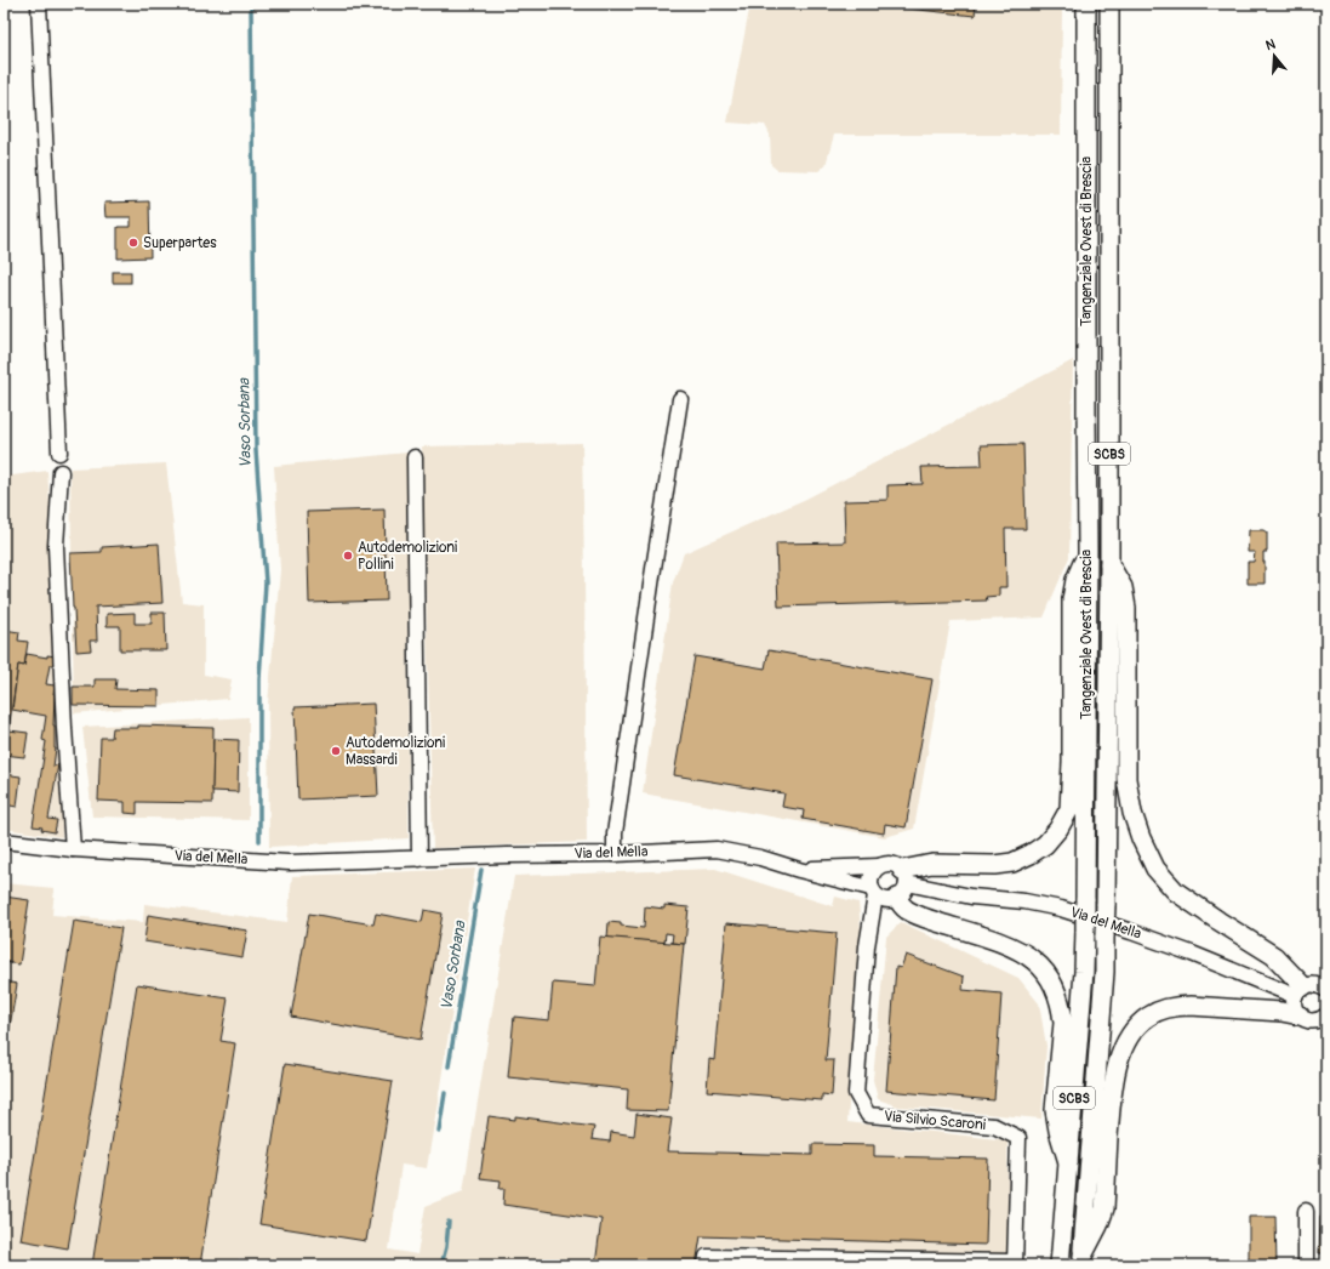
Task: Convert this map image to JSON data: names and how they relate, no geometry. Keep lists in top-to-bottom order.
{
  "streets": {
    "main road": ["Tangenziale Ovest di Brescia", "SCBS"],
    "street": ["Via del Mella", "Via Silvio Scaroni"]
  },
  "crossings": [
    ["Via del Mella", "Via Silvio Scaroni"]
  ],
  "water": ["Vaso Sorbana"],
  "places": ["Superpartes", "Autodemolizioni Pollini", "Autodemolizioni Massardi"],
  "north": "top"
}
